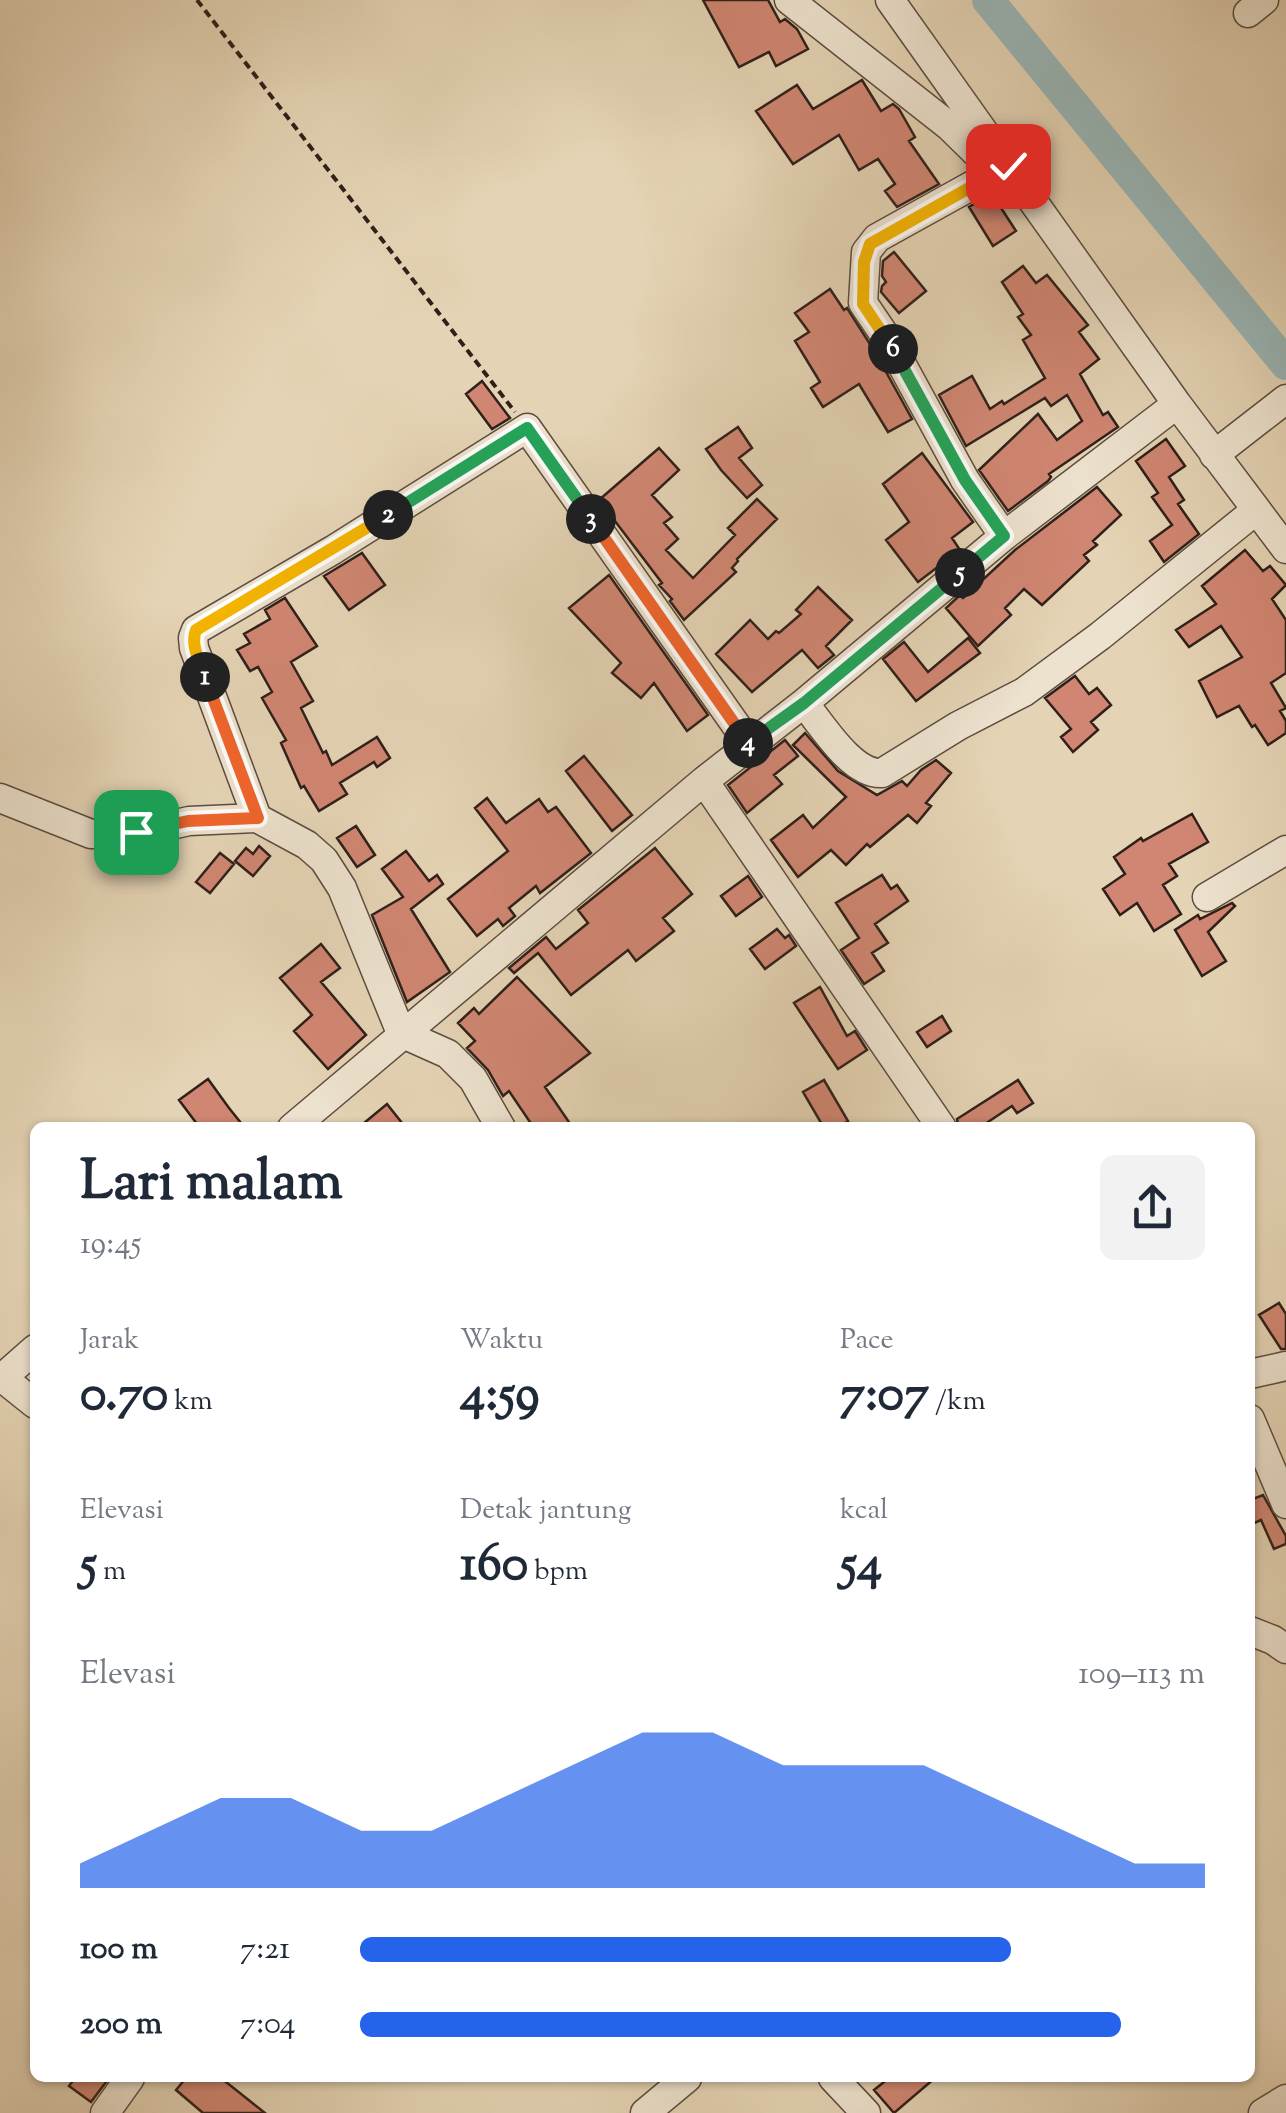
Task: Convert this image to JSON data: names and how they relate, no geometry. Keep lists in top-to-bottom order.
{
  "page": {
    "pins": [
      "6",
      "2",
      "3",
      "5",
      "1",
      "4"
    ],
    "heading": ["Lari malam", "19:45"],
    "stats": [
      ["Jarak", "0.70 km"],
      ["Waktu", "4:59"],
      ["Pace", "7:07 /km"],
      ["Elevasi", "5 m"],
      ["Detak jantung", "160 bpm"],
      ["kcal", "54"]
    ],
    "chart": ["Elevasi", "109–113 m"],
    "list": [
      {
        "name": "100 m",
        "note": "7:21"
      },
      {
        "name": "200 m",
        "note": "7:04"
      }
    ]
  }
}
